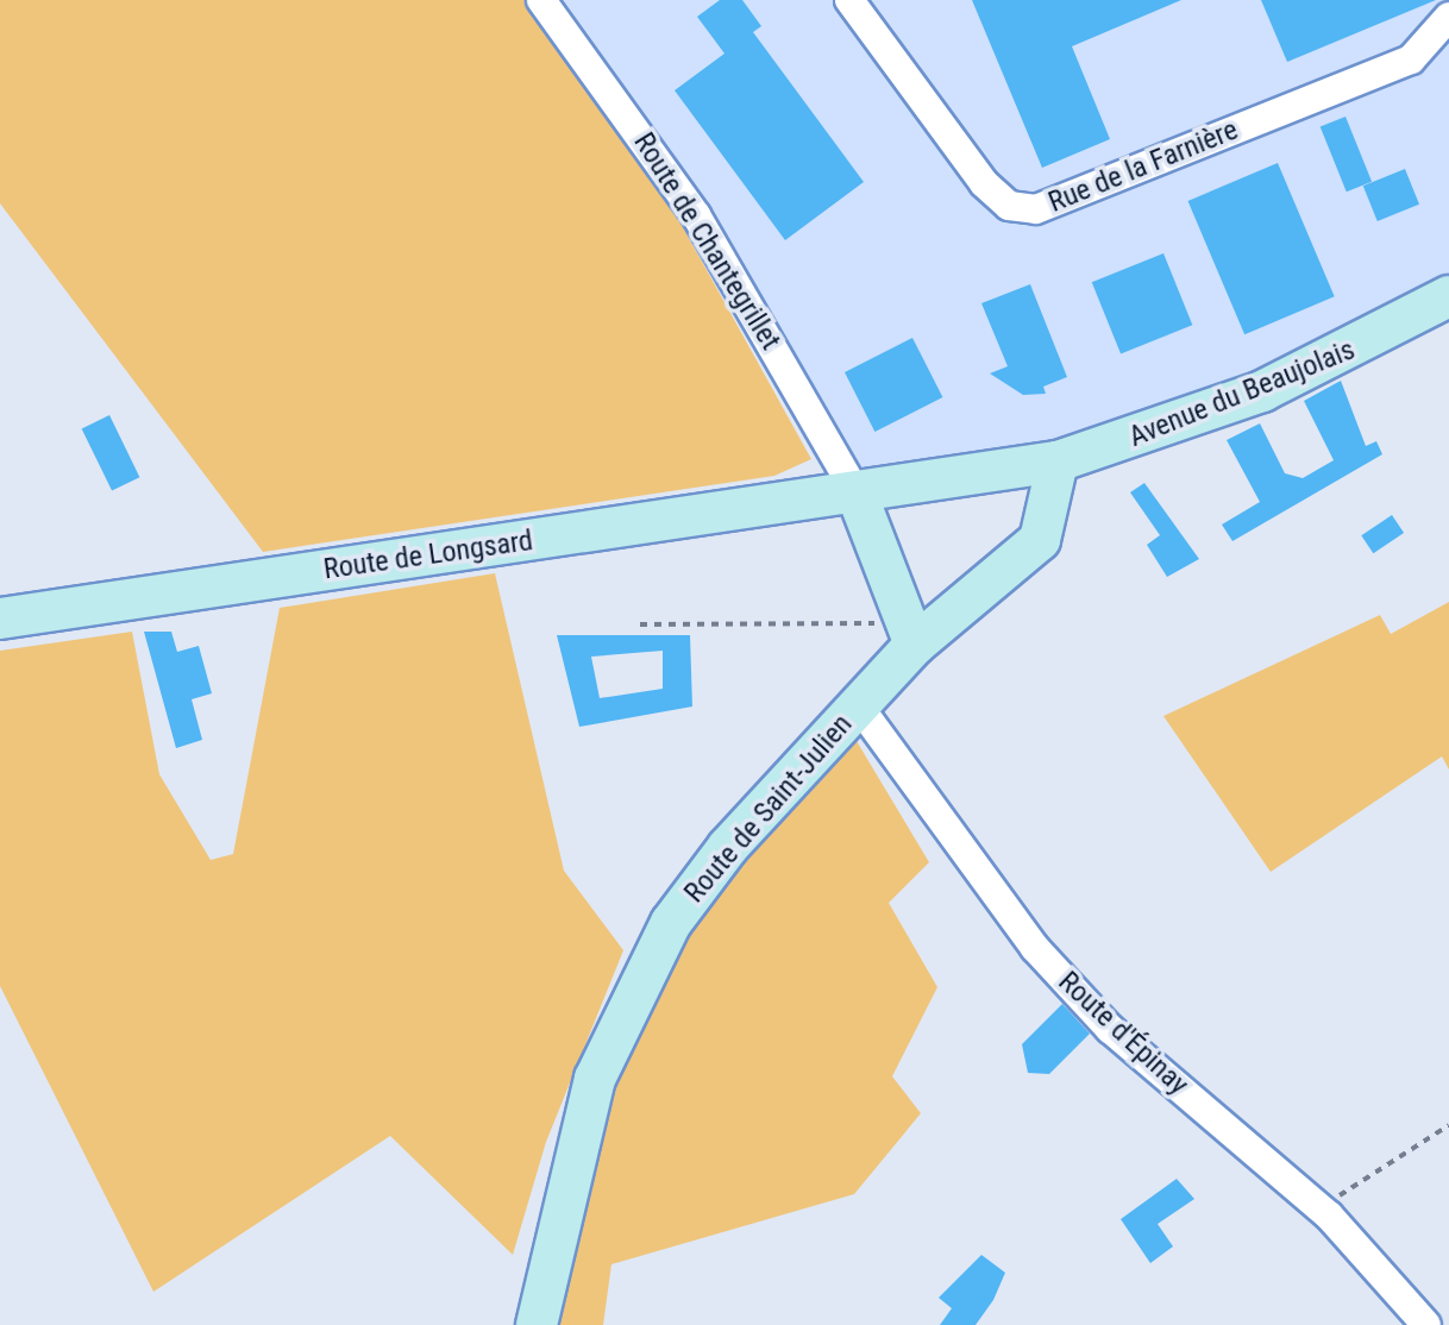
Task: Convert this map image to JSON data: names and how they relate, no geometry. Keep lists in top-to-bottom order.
{
  "streets": {
    "main road": ["Avenue du Beaujolais", "Route de Longsard", "Route de Saint-Julien"],
    "street": ["Rue de la Farnière", "Route de Chantegrillet", "Route d'Épinay"]
  },
  "crossings": [
    ["Route de Chantegrillet", "Avenue du Beaujolais"],
    ["Route de Chantegrillet", "Route de Longsard"],
    ["Avenue du Beaujolais", "Route de Longsard"],
    ["Avenue du Beaujolais", "Route de Saint-Julien"],
    ["Route de Saint-Julien", "Route d'Épinay"]
  ]
}
